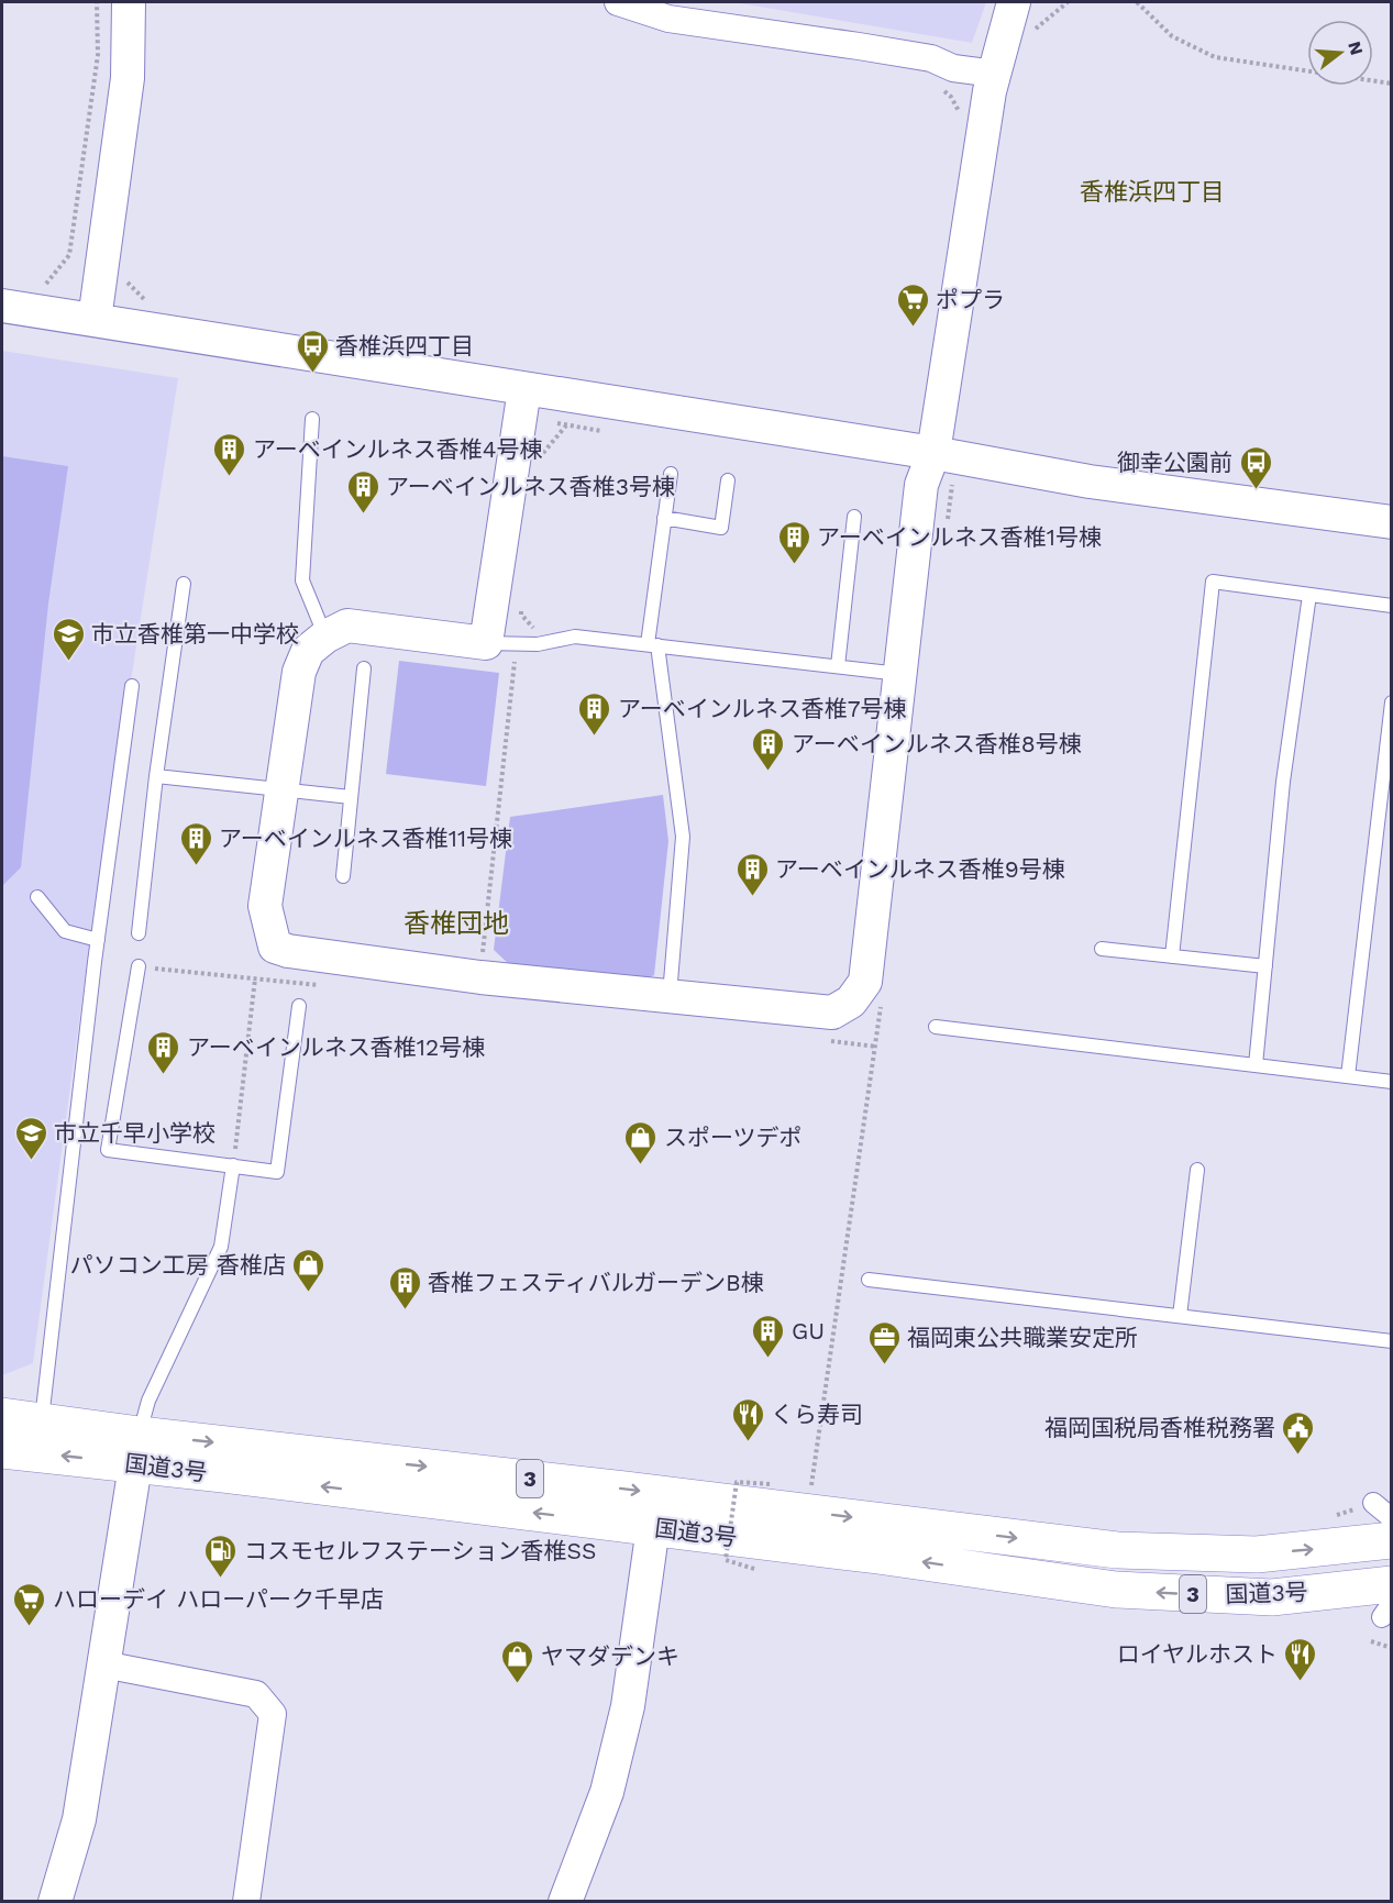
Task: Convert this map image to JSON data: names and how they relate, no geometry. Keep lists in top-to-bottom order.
{
  "streets": {
    "highway": ["国道3号", "3"]
  },
  "districts": ["香椎浜四丁目", "香椎団地"],
  "places": {
    "supermarket": ["ポプラ", "ハローデイ ハローパーク千早店"],
    "bus stop": ["香椎浜四丁目", "御幸公園前"],
    "building": [
      "アーベインルネス香椎4号棟",
      "アーベインルネス香椎3号棟",
      "アーベインルネス香椎1号棟",
      "アーベインルネス香椎7号棟",
      "アーベインルネス香椎8号棟",
      "アーベインルネス香椎11号棟",
      "アーベインルネス香椎9号棟",
      "アーベインルネス香椎12号棟",
      "香椎フェスティバルガーデンB棟",
      "GU"
    ],
    "school or university": ["市立香椎第一中学校", "市立千早小学校"],
    "shop": ["スポーツデポ", "パソコン工房 香椎店", "ヤマダデンキ"],
    "office": ["福岡東公共職業安定所"],
    "restaurant": ["くら寿司", "ロイヤルホスト"],
    "public building": ["福岡国税局香椎税務署"],
    "fuel station": ["コスモセルフステーション香椎SS"]
  },
  "north": "right"
}
